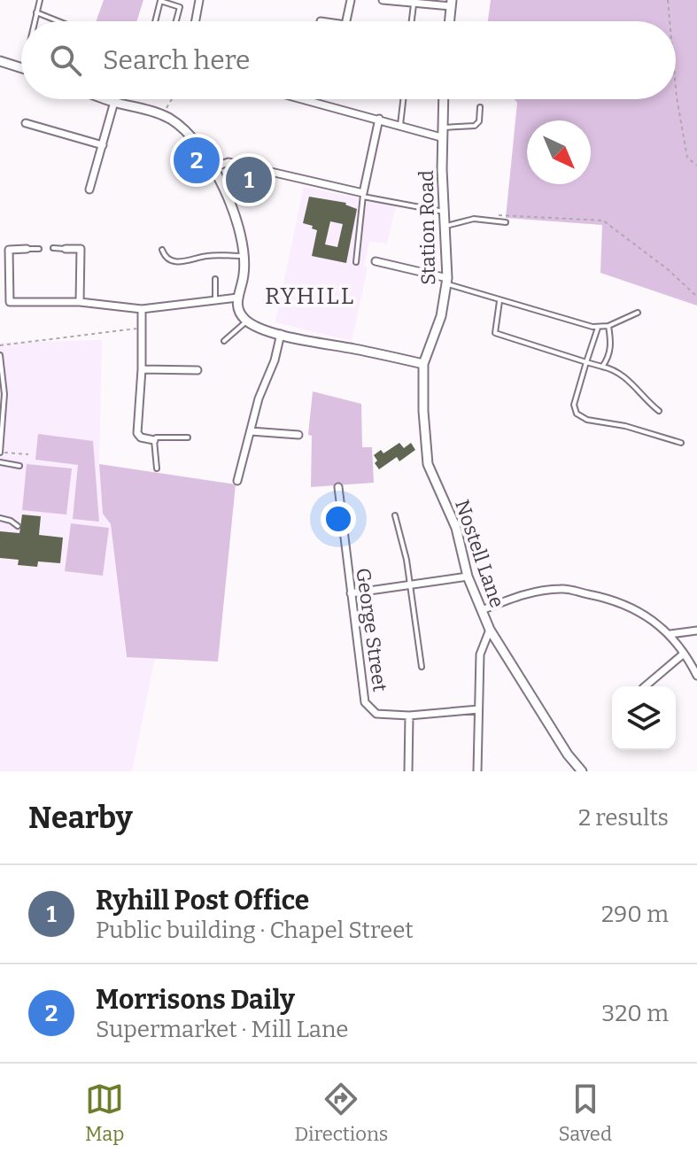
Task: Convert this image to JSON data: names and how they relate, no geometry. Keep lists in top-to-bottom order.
{
  "streets": {
    "street": ["Station Road", "Nostell Lane", "George Street"]
  },
  "crossings": [
    ["Station Road", "Nostell Lane"]
  ],
  "districts": ["RYHILL"],
  "north": "bottom right",
  "page": {
    "search": "Search here",
    "pins": ["2", "1"],
    "heading": ["Nearby", "2 results"],
    "list": [
      {
        "mark": "1",
        "name": "Ryhill Post Office",
        "note": "Public building · Chapel Street",
        "value": "290 m"
      },
      {
        "mark": "2",
        "name": "Morrisons Daily",
        "note": "Supermarket · Mill Lane",
        "value": "320 m"
      }
    ],
    "nav": ["Map", "Directions", "Saved"]
  }
}
